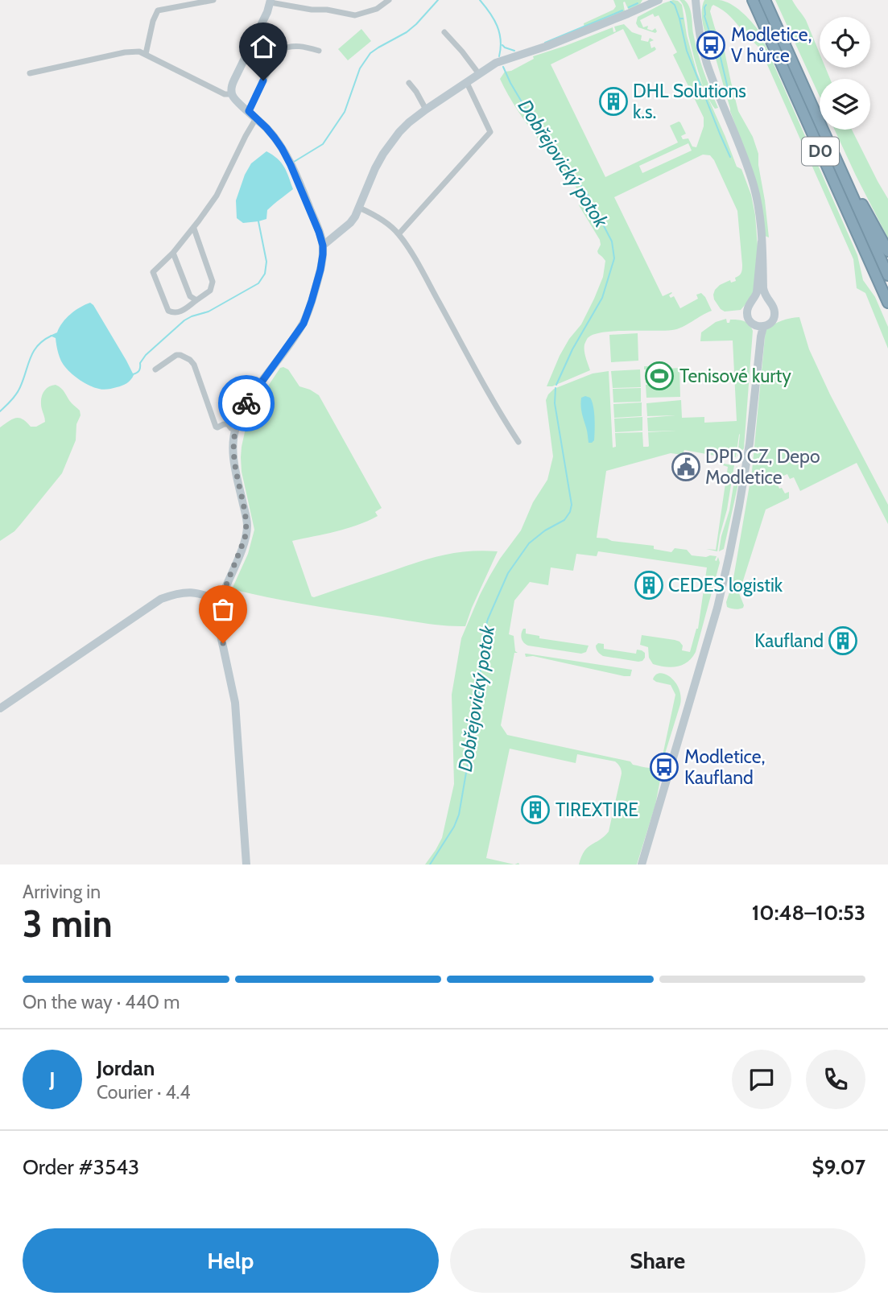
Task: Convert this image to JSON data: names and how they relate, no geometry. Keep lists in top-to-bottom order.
{
  "streets": {
    "highway": ["D0"]
  },
  "water": ["Dobřejovický potok"],
  "places": {
    "bus stop": ["Modletice, V hůrce", "Modletice, Kaufland"],
    "building": [
      "DHL Solutions k.s.",
      "CEDES logistik",
      "Kaufland",
      "TIREXTIRE"
    ],
    "sports": ["Tenisové kurty"],
    "public building": ["DPD CZ, Depo Modletice"]
  },
  "page": {
    "heading": ["3 min", "Arriving in", "10:48–10:53"],
    "panel": [
      "Jordan",
      "Courier · 4.4",
      "Order #3543",
      "$9.07"
    ],
    "bar": "On the way · 440 m",
    "round": "J",
    "buttons": ["Help", "Share"]
  }
}
